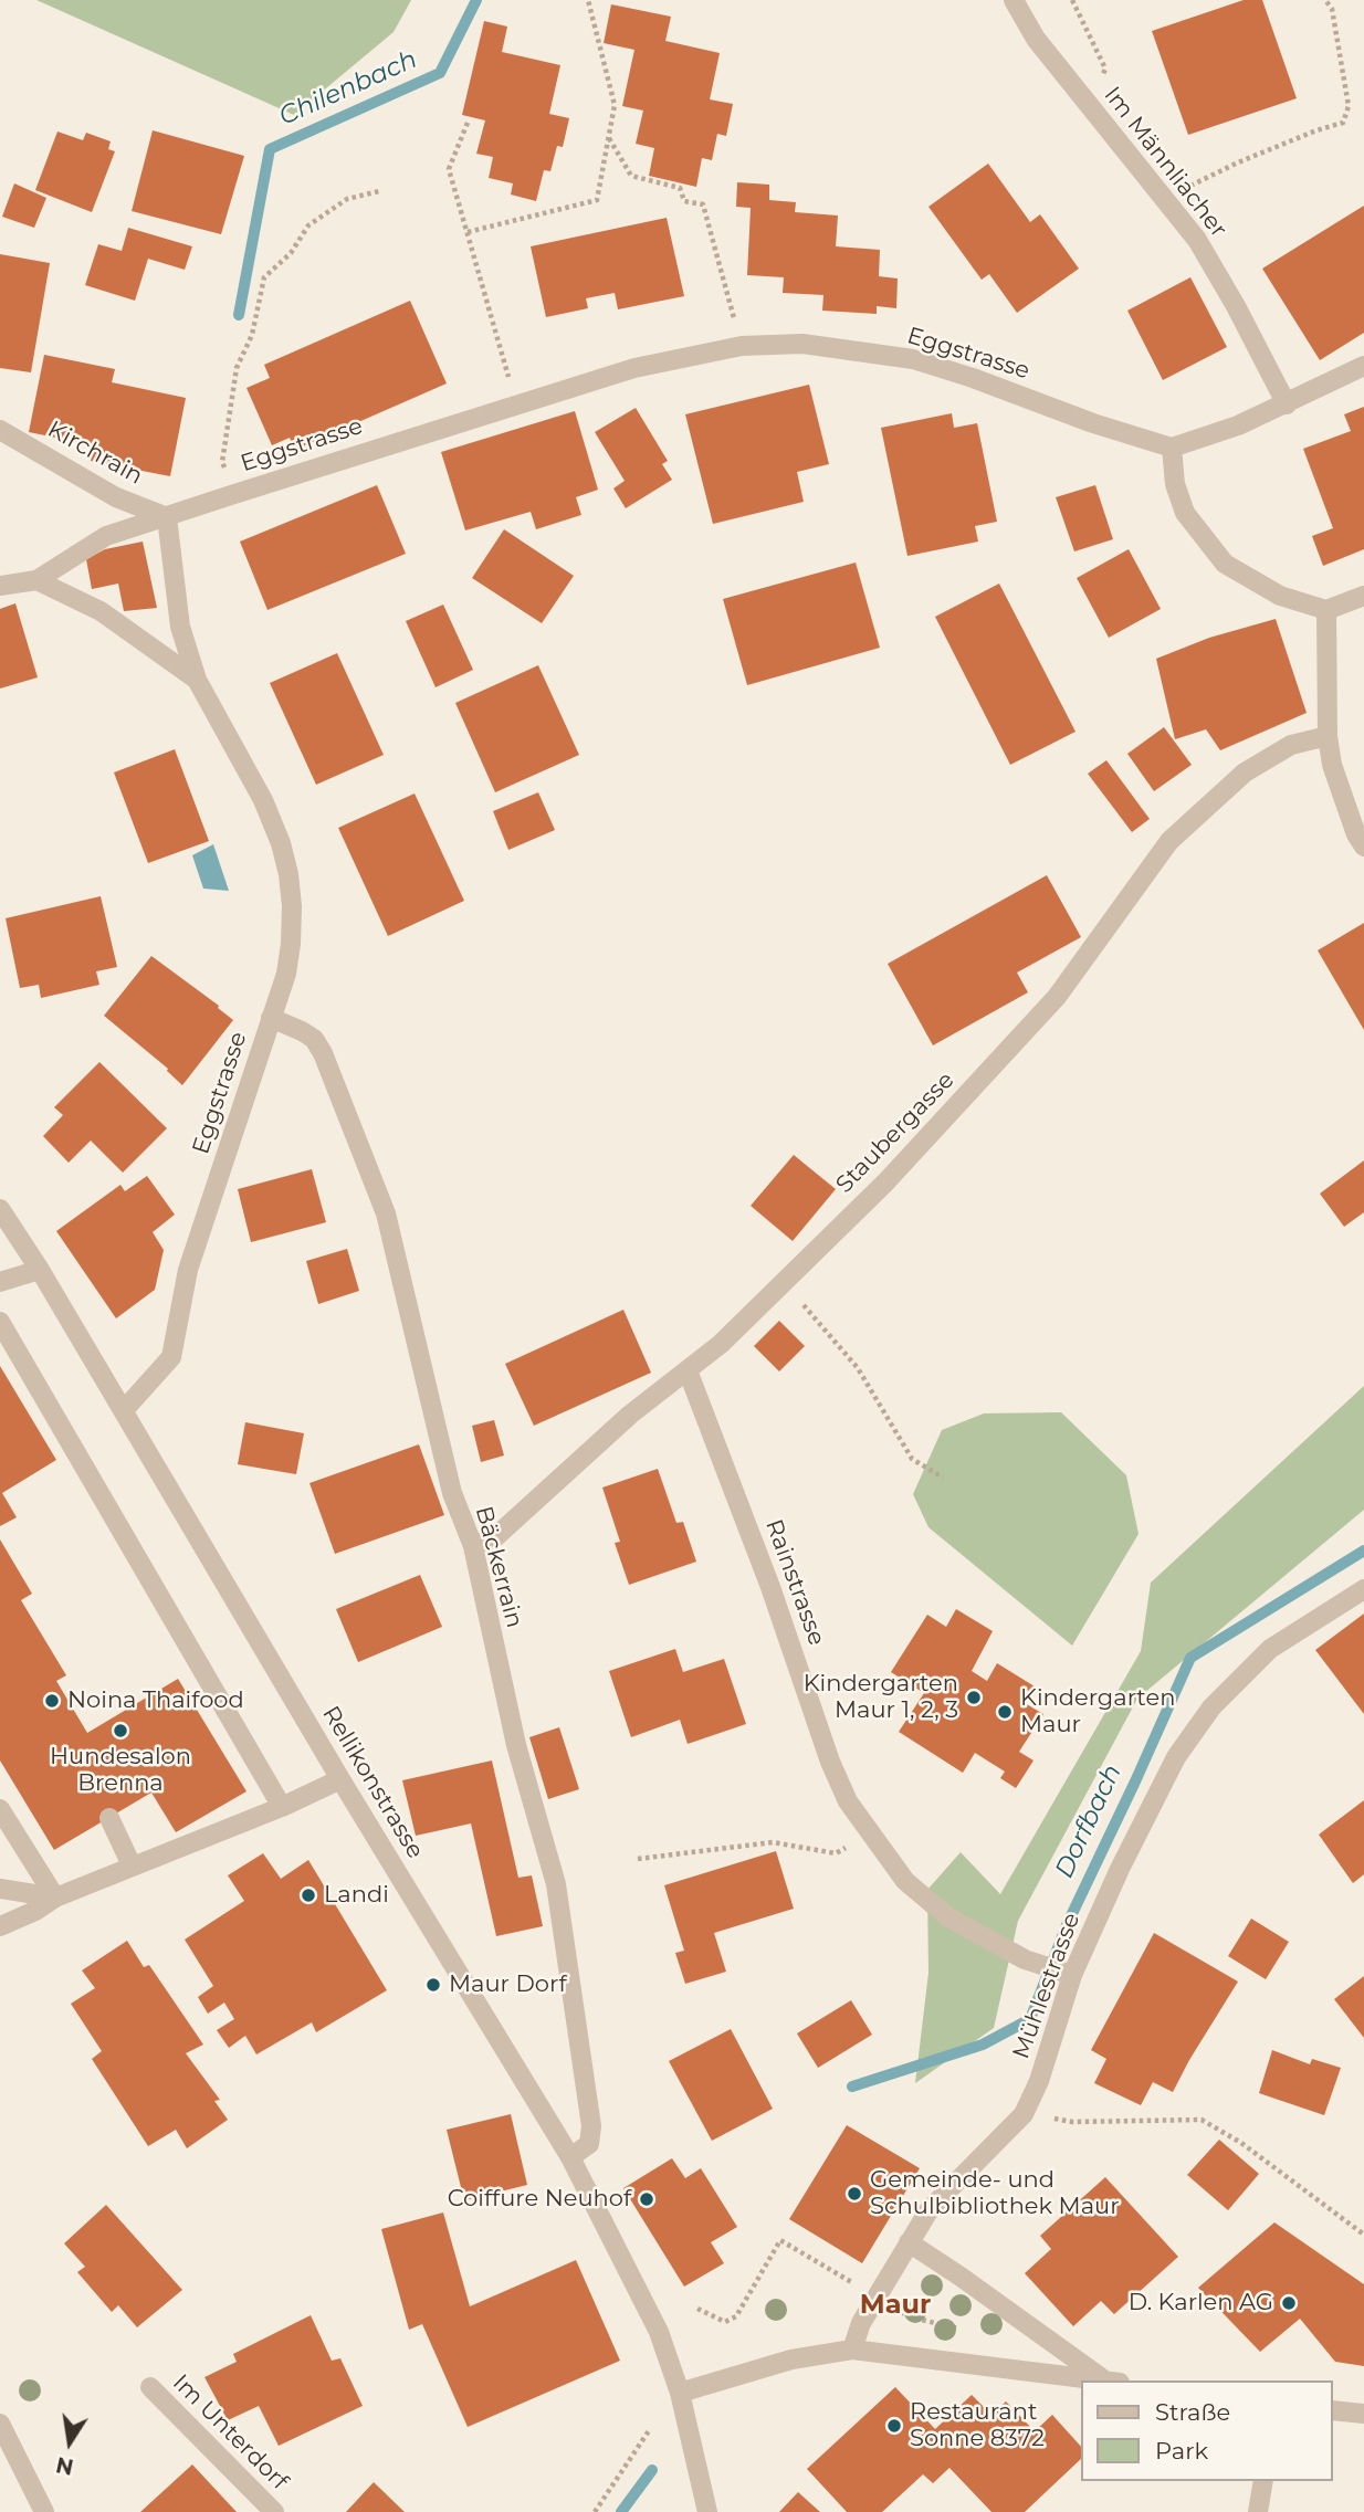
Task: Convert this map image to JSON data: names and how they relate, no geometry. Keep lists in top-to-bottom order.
{
  "streets": {
    "street": [
      "Im Männliacher",
      "Eggstrasse",
      "Kirchrain",
      "Staubergasse",
      "Bäckerrain",
      "Rainstrasse",
      "Rellikonstrasse",
      "Mühlestrasse",
      "Im Unterdorf"
    ]
  },
  "crossings": [
    ["Eggstrasse", "Kirchrain"],
    ["Eggstrasse", "Bäckerrain"],
    ["Eggstrasse", "Rellikonstrasse"],
    ["Staubergasse", "Bäckerrain"],
    ["Staubergasse", "Rainstrasse"],
    ["Bäckerrain", "Rellikonstrasse"],
    ["Rainstrasse", "Mühlestrasse"]
  ],
  "districts": ["Maur"],
  "water": ["Chilenbach", "Dorfbach"],
  "places": [
    "Kindergarten Maur 1, 2, 3",
    "Noina Thaifood",
    "Kindergarten Maur",
    "Hundesalon Brenna",
    "Landi",
    "Maur Dorf",
    "Gemeinde- und Schulbibliothek Maur",
    "Coiffure Neuhof",
    "D. Karlen AG",
    "Restaurant Sonne 8372"
  ],
  "legend": ["Straße", "Park"],
  "north": "bottom"
}
